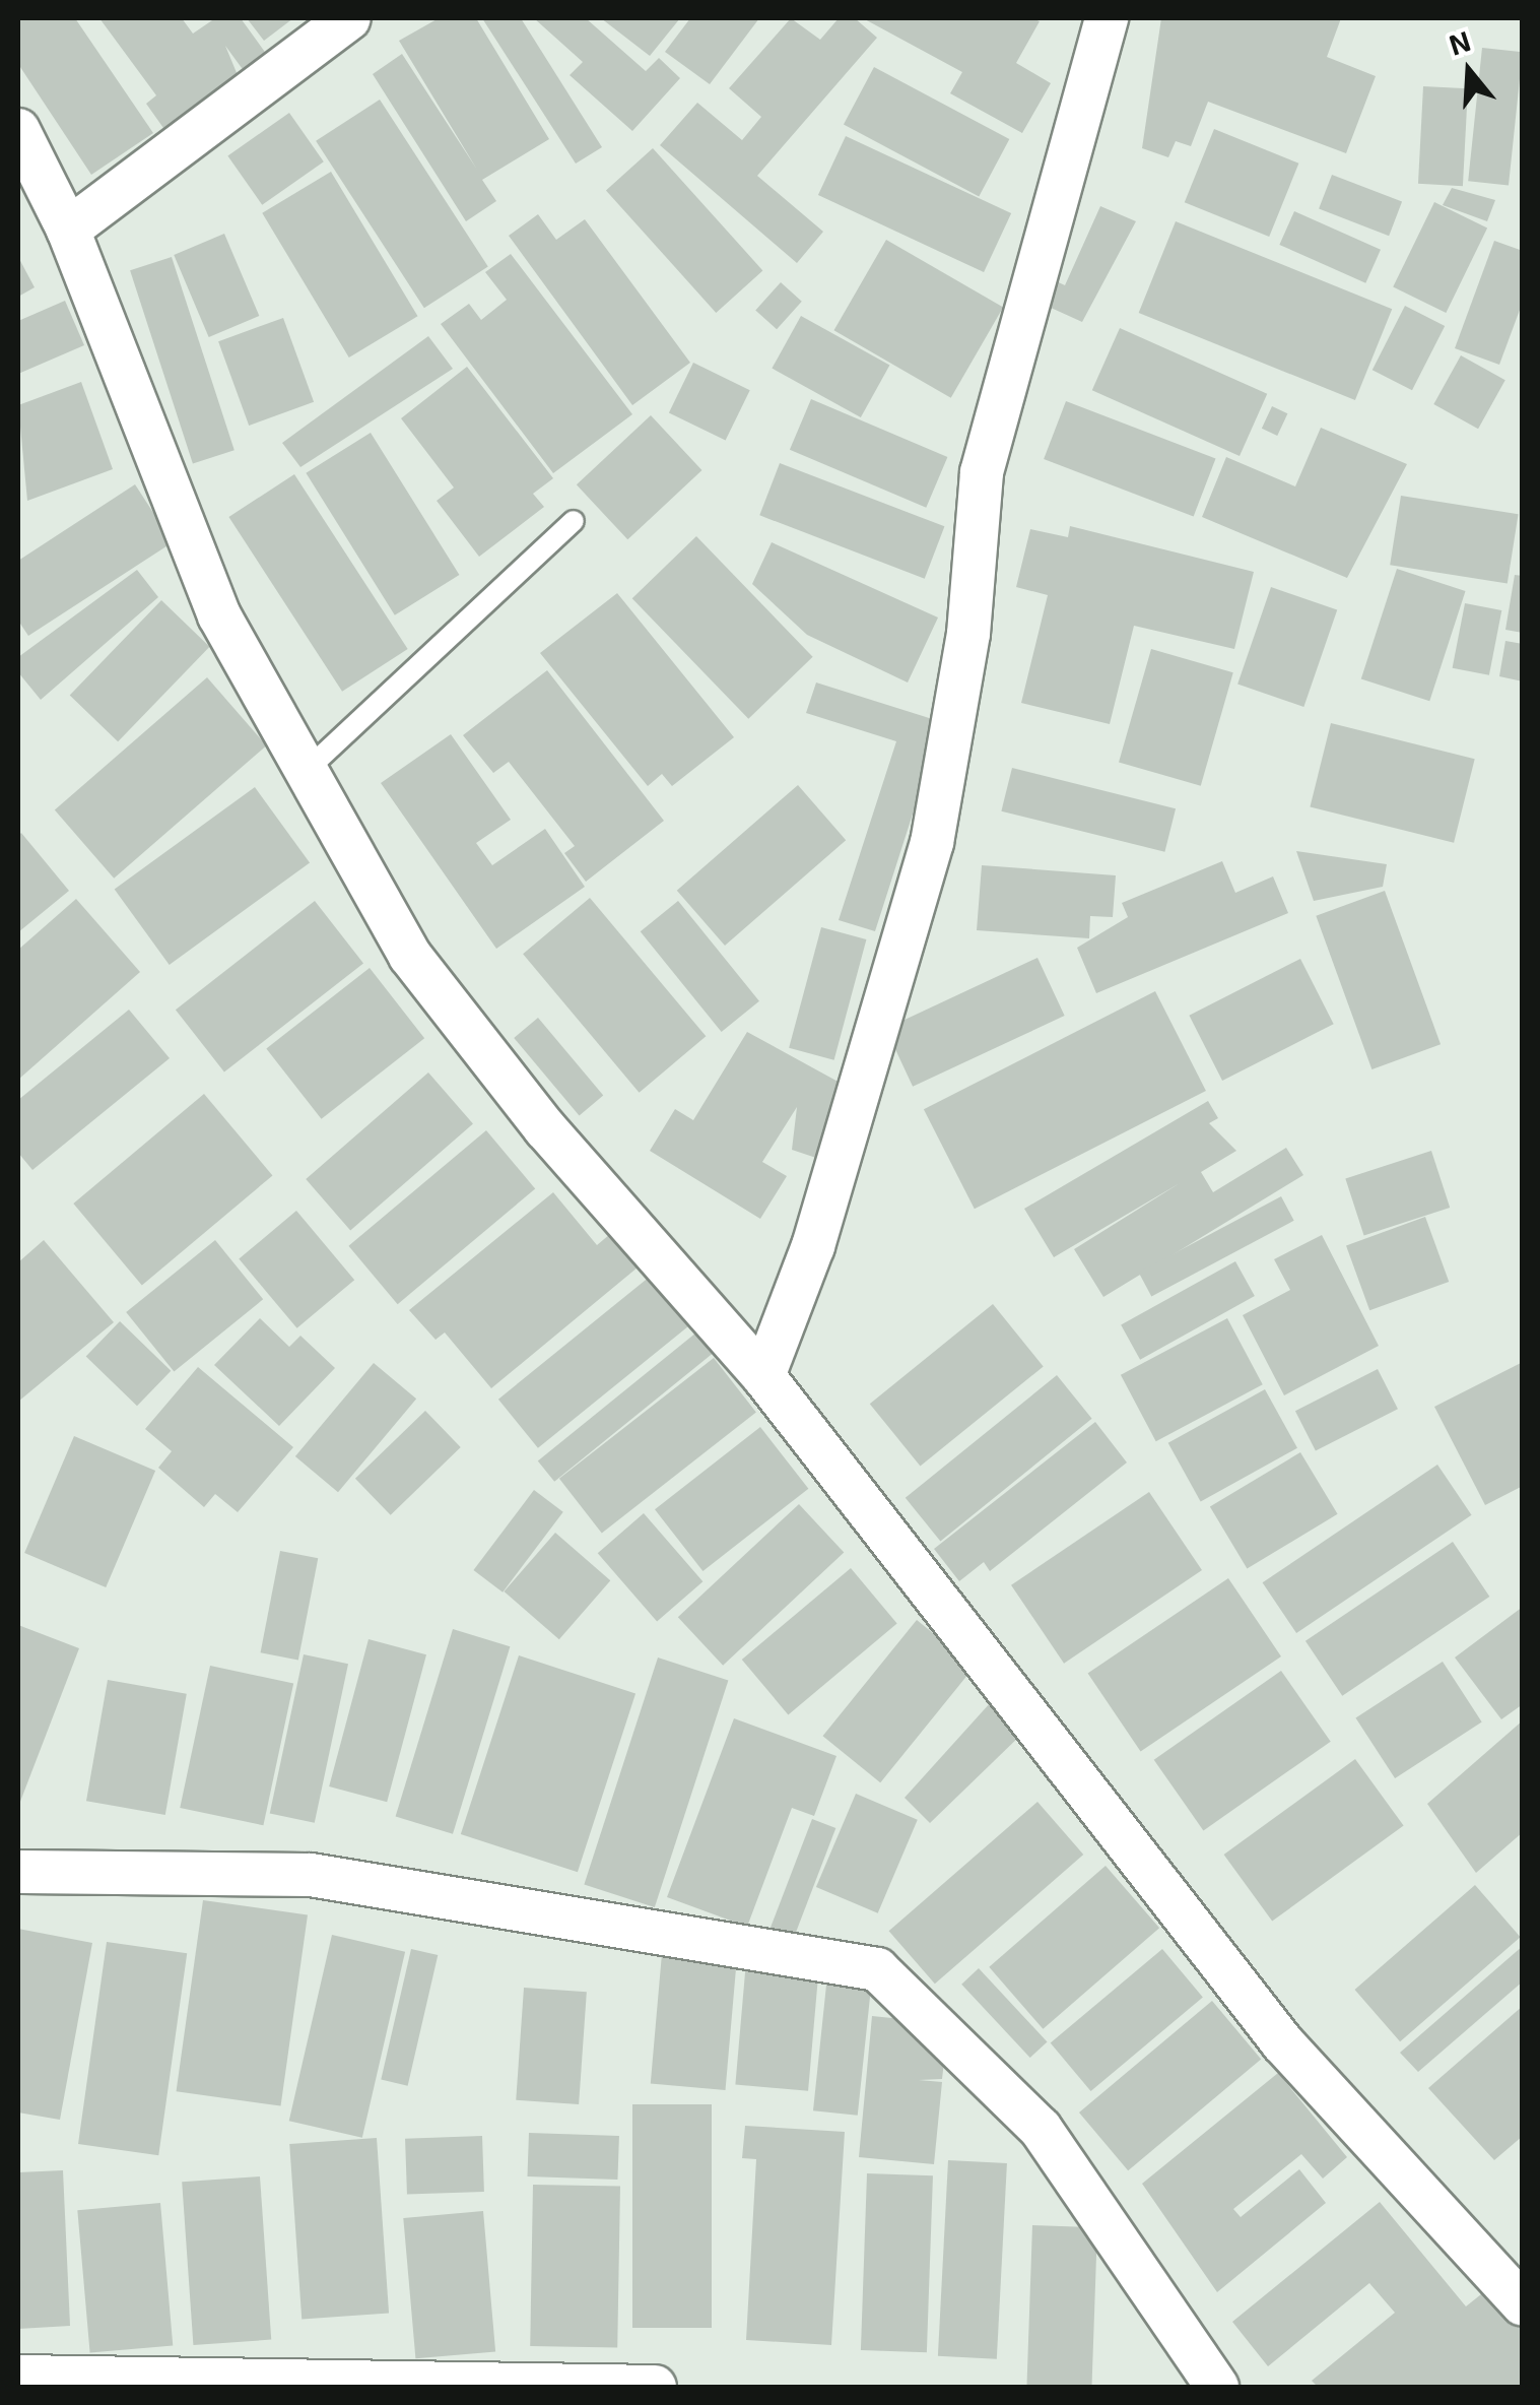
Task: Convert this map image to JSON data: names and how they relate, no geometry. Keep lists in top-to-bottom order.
{
  "north": "top"
}
